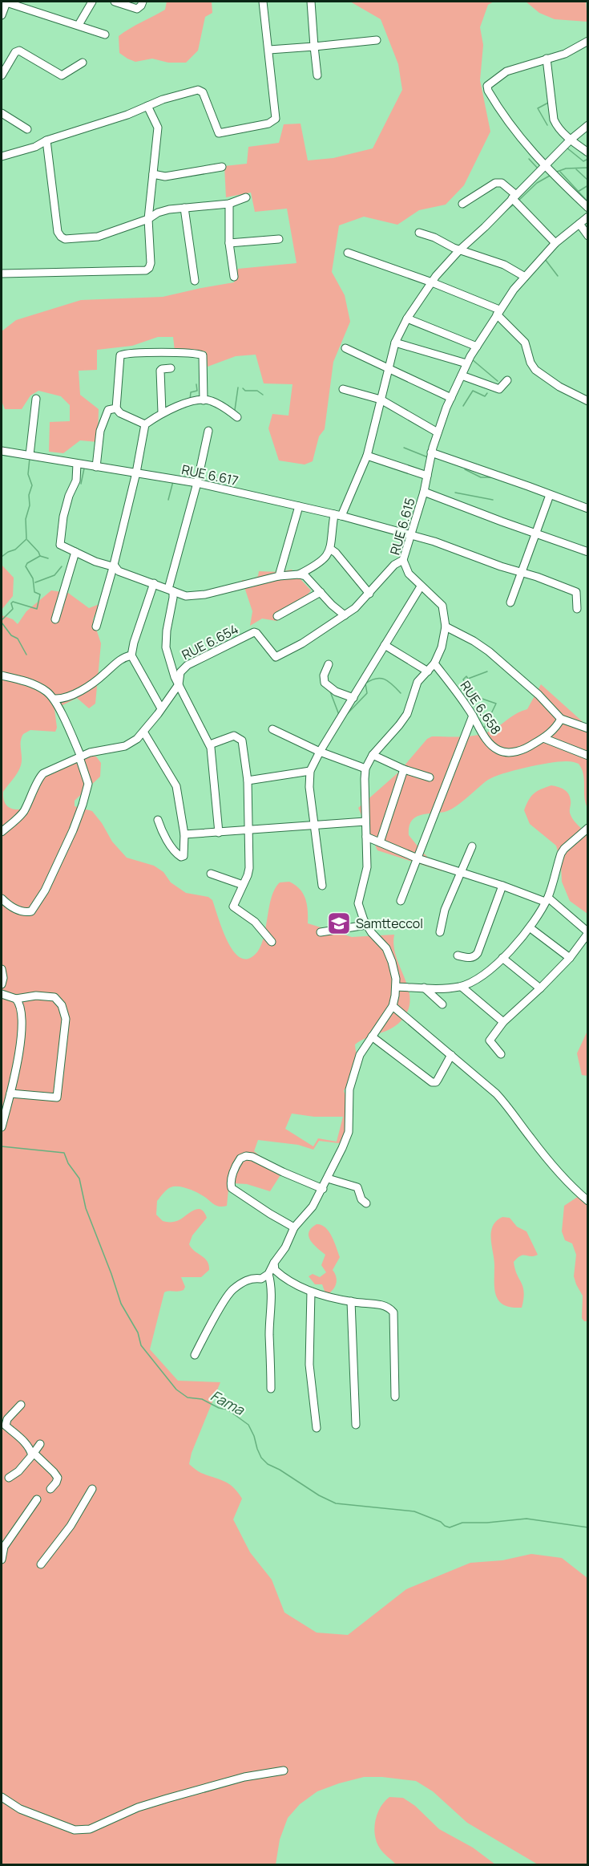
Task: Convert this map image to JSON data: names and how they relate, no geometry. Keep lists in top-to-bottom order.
{
  "streets": {
    "street": [
      "RUE 6.617",
      "RUE 6.615",
      "RUE 6.654",
      "RUE 6.658"
    ]
  },
  "crossings": [
    ["RUE 6.617", "RUE 6.615"],
    ["RUE 6.615", "RUE 6.654"],
    ["RUE 6.615", "RUE 6.658"]
  ],
  "water": ["Fama"],
  "places": {
    "school or university": ["Samtteccol"]
  }
}
